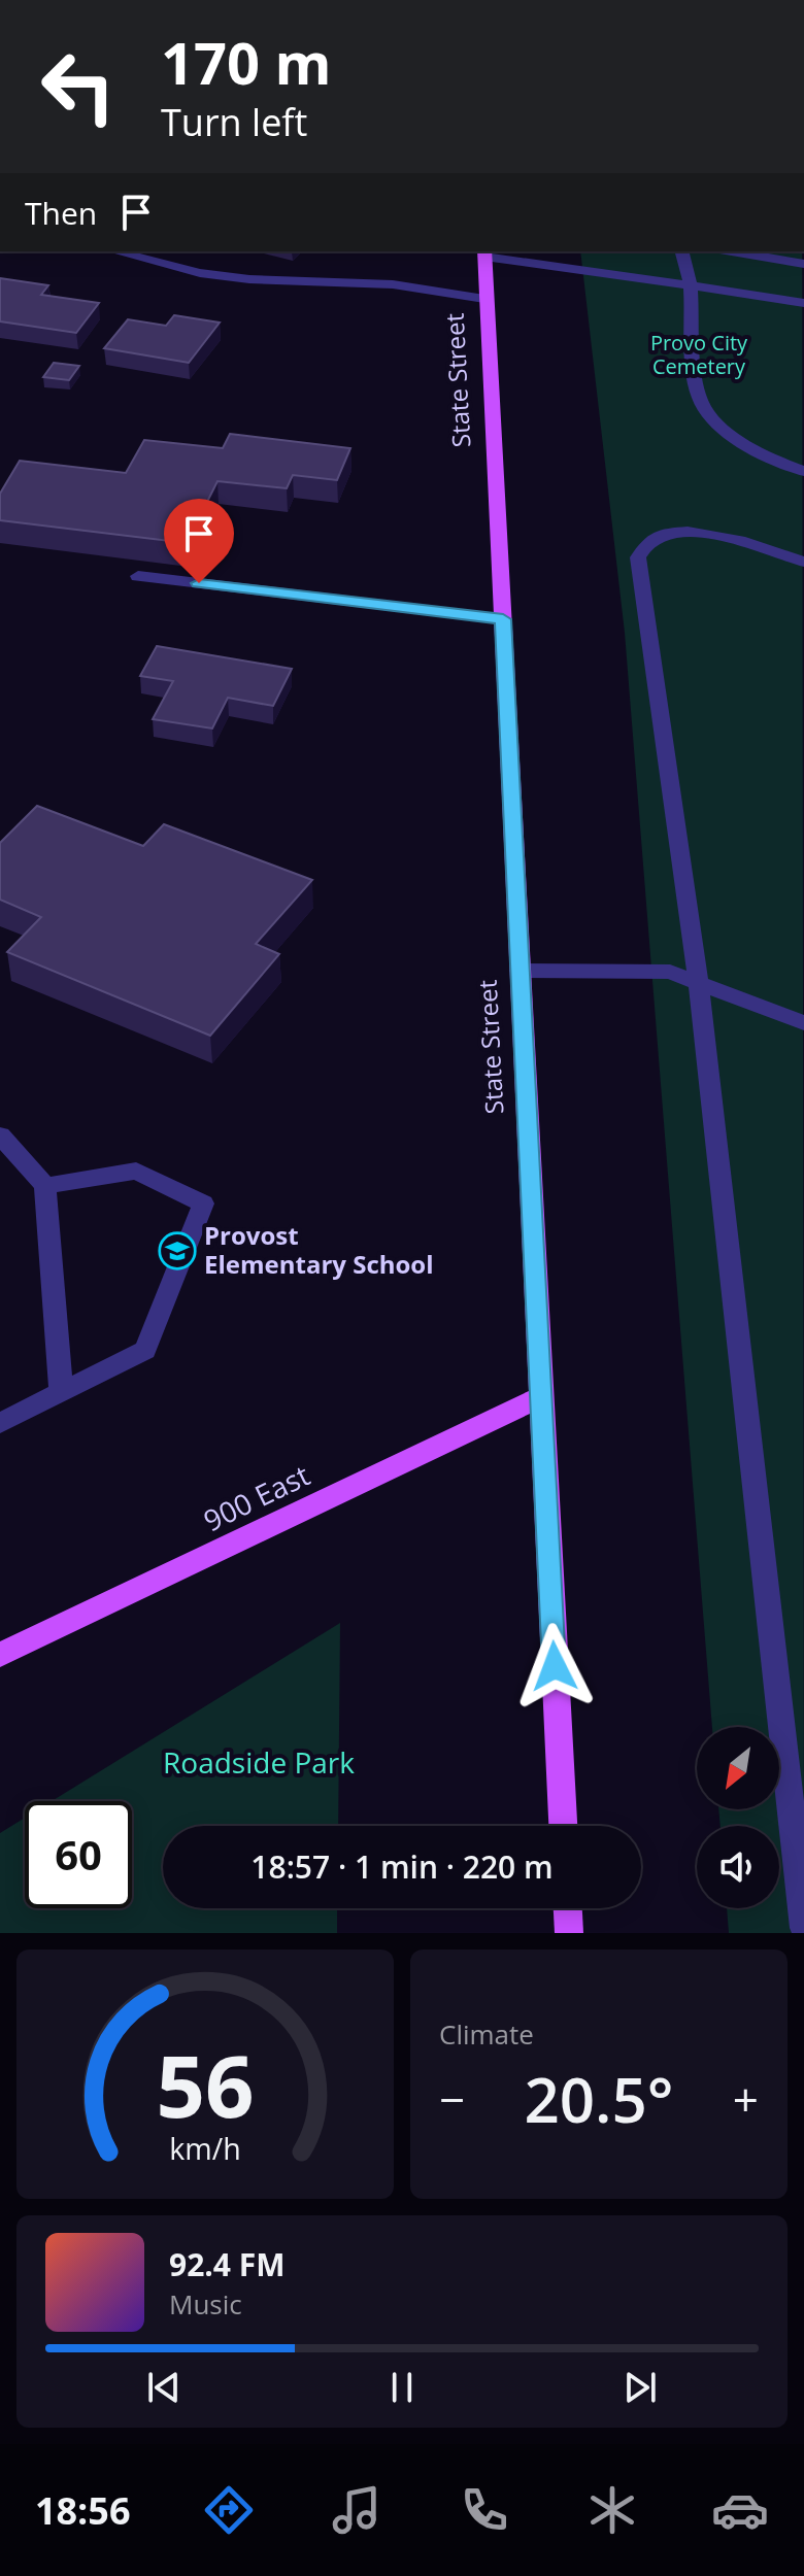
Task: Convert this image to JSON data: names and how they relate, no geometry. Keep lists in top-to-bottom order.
{
  "streets": {
    "main road": ["State Street", "900 East"]
  },
  "crossings": [
    ["State Street", "900 East"]
  ],
  "parks": ["Provo City Cemetery", "Roadside Park"],
  "places": {
    "school or university": ["Provost Elementary School"]
  },
  "north": "bottom left",
  "page": {
    "turn": ["170 m", "Turn left"],
    "then": "Then",
    "limit": "60",
    "trip": "18:57 · 1 min · 220 m",
    "tile": "Climate",
    "heat": ["−", "20.5°", "+"],
    "song": ["92.4 FM", "Music"],
    "tabs": "18:56",
    "gauge": ["56", "km/h"]
  }
}
